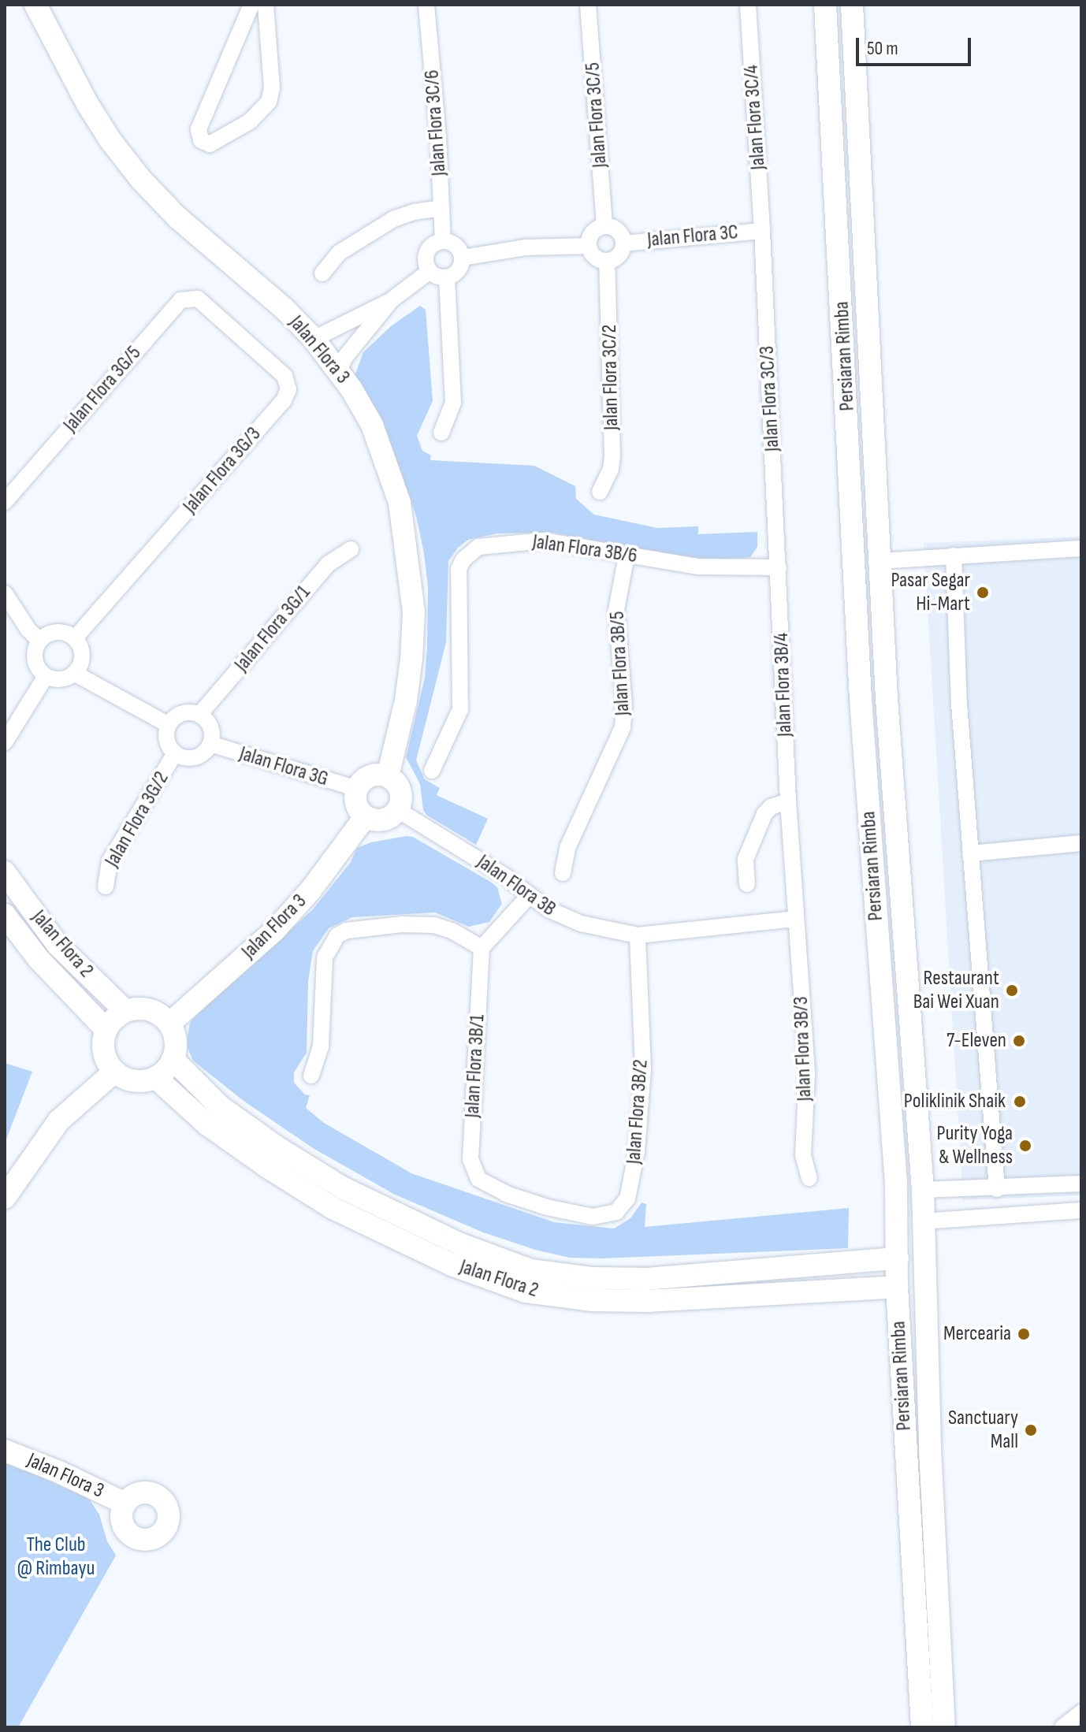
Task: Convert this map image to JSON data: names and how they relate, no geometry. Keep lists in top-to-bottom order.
{
  "streets": {
    "street": [
      "Jalan Flora 3C/5",
      "Jalan Flora 3C/4",
      "Jalan Flora 3C/6",
      "Jalan Flora 3C",
      "Jalan Flora 3",
      "Persiaran Rimba",
      "Jalan Flora 3C/2",
      "Jalan Flora 3G/5",
      "Jalan Flora 3C/3",
      "Jalan Flora 3G/3",
      "Jalan Flora 3B/6",
      "Jalan Flora 3G/1",
      "Jalan Flora 3B/5",
      "Jalan Flora 3B/4",
      "Jalan Flora 3G",
      "Jalan Flora 3G/2",
      "Jalan Flora 3B",
      "Jalan Flora 2",
      "Jalan Flora 3B/3",
      "Jalan Flora 3B/1",
      "Jalan Flora 3B/2"
    ]
  },
  "crossings": [
    ["Jalan Flora 3C/5", "Jalan Flora 3C"],
    ["Jalan Flora 3C/5", "Jalan Flora 3C/2"],
    ["Jalan Flora 3C/4", "Jalan Flora 3C"],
    ["Jalan Flora 3C/4", "Jalan Flora 3C/3"],
    ["Jalan Flora 3C", "Jalan Flora 3C/2"],
    ["Jalan Flora 3C", "Jalan Flora 3C/3"],
    ["Jalan Flora 3", "Jalan Flora 3G"],
    ["Jalan Flora 3", "Jalan Flora 3B"],
    ["Jalan Flora 3", "Jalan Flora 2"],
    ["Persiaran Rimba", "Jalan Flora 2"],
    ["Jalan Flora 3G/5", "Jalan Flora 3G/3"],
    ["Jalan Flora 3C/3", "Jalan Flora 3B/6"],
    ["Jalan Flora 3C/3", "Jalan Flora 3B/4"],
    ["Jalan Flora 3B/6", "Jalan Flora 3B/5"],
    ["Jalan Flora 3B/6", "Jalan Flora 3B/4"],
    ["Jalan Flora 3G/1", "Jalan Flora 3G"],
    ["Jalan Flora 3G/1", "Jalan Flora 3G/2"],
    ["Jalan Flora 3B/4", "Jalan Flora 3B"],
    ["Jalan Flora 3B/4", "Jalan Flora 3B/3"],
    ["Jalan Flora 3G", "Jalan Flora 3G/2"],
    ["Jalan Flora 3G", "Jalan Flora 3B"],
    ["Jalan Flora 3B", "Jalan Flora 3B/3"],
    ["Jalan Flora 3B", "Jalan Flora 3B/2"],
    ["Jalan Flora 3B/1", "Jalan Flora 3B/2"]
  ],
  "parks": ["The Club @ Rimbayu"],
  "places": [
    "Pasar Segar Hi-Mart",
    "Restaurant Bai Wei Xuan",
    "7-Eleven",
    "Poliklinik Shaik",
    "Purity Yoga & Wellness",
    "Mercearia",
    "Sanctuary Mall"
  ],
  "scale_bar": "50 m"
}
